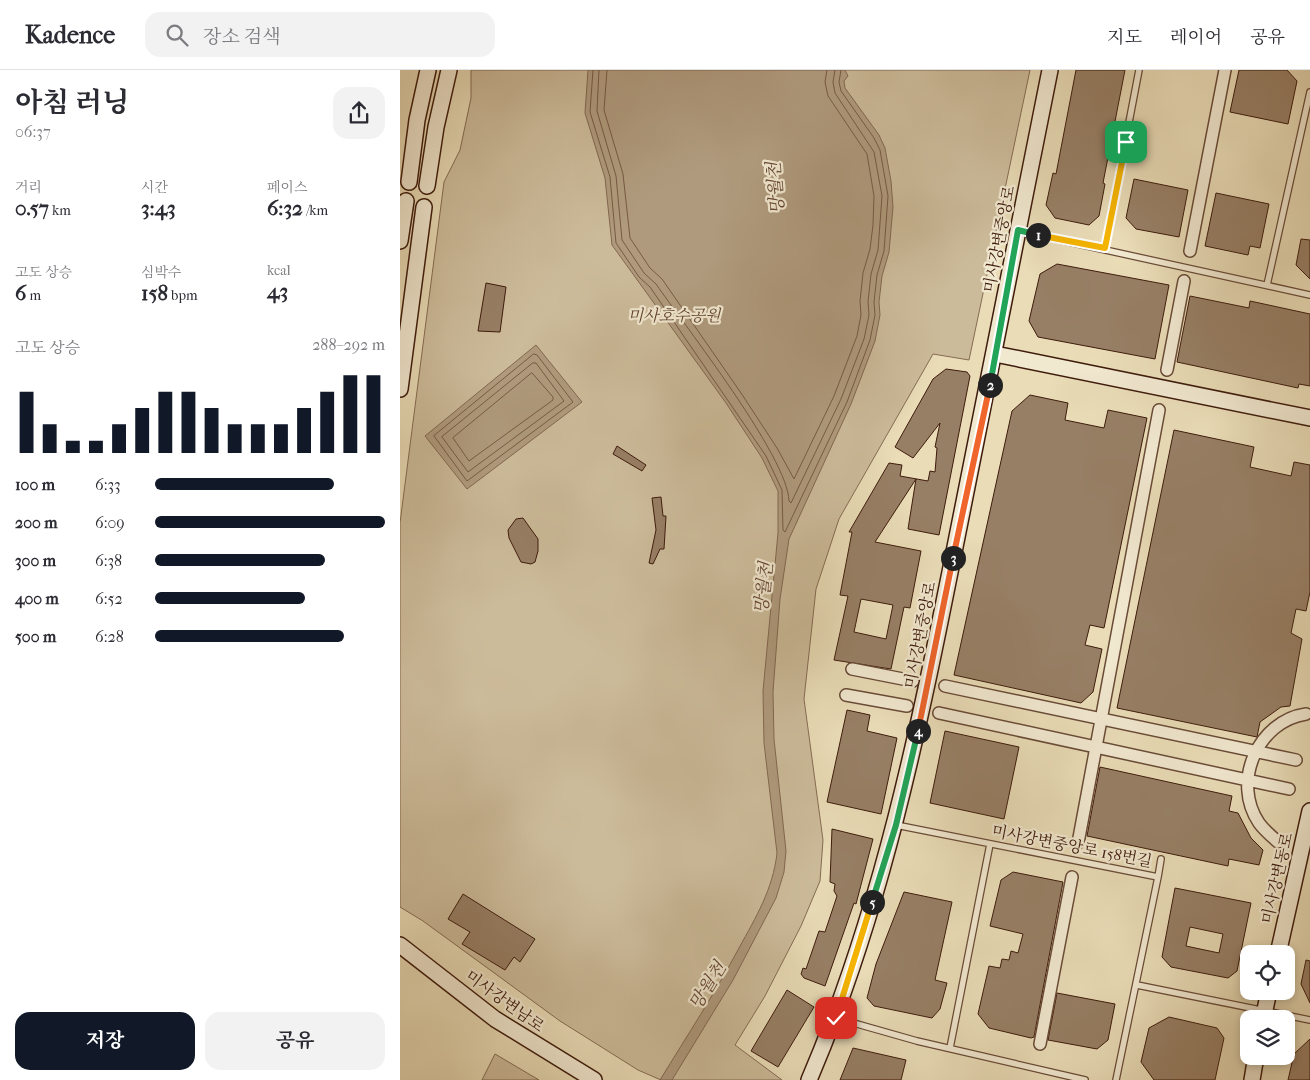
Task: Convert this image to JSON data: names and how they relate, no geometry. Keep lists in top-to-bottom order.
{
  "streets": {
    "street": ["미사강변중앙로", "미사강변동로", "미사강변남로"],
    "lane": ["미사강변중앙로 158번길"]
  },
  "crossings": [
    ["미사강변중앙로", "미사강변중앙로 158번길"]
  ],
  "water": ["망월천"],
  "parks": ["미사호수공원"],
  "page": {
    "header": "Kadence",
    "search": "장소 검색",
    "nav": ["지도", "레이어", "공유"],
    "heading": ["아침 러닝", "06:37"],
    "stats": [
      ["거리", "0.57 km"],
      ["시간", "3:43"],
      ["페이스", "6:32 /km"],
      ["고도 상승", "6 m"],
      ["심박수", "158 bpm"],
      ["kcal", "43"]
    ],
    "pins": [
      "1",
      "2",
      "3",
      "4",
      "5"
    ],
    "chart": ["고도 상승", "288–292 m"],
    "list": [
      {
        "name": "100 m",
        "note": "6:33"
      },
      {
        "name": "200 m",
        "note": "6:09"
      },
      {
        "name": "300 m",
        "note": "6:38"
      },
      {
        "name": "400 m",
        "note": "6:52"
      },
      {
        "name": "500 m",
        "note": "6:28"
      }
    ],
    "buttons": ["저장", "공유"]
  }
}
